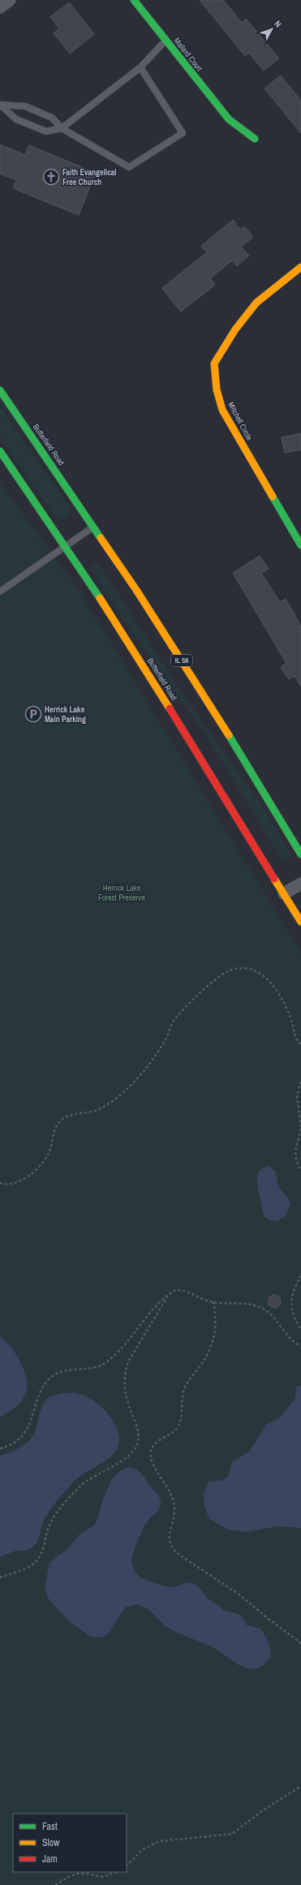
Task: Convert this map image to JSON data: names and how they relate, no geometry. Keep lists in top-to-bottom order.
{
  "streets": {
    "main road": [
      "Mallard Court",
      "Mitchell Circle",
      "Butterfield Road",
      "IL 56"
    ]
  },
  "parks": ["Herrick Lake Forest Preserve"],
  "places": {
    "church": ["Faith Evangelical Free Church"],
    "parking": ["Herrick Lake Main Parking"]
  },
  "legend": ["Fast", "Slow", "Jam"],
  "north": "top right"
}
